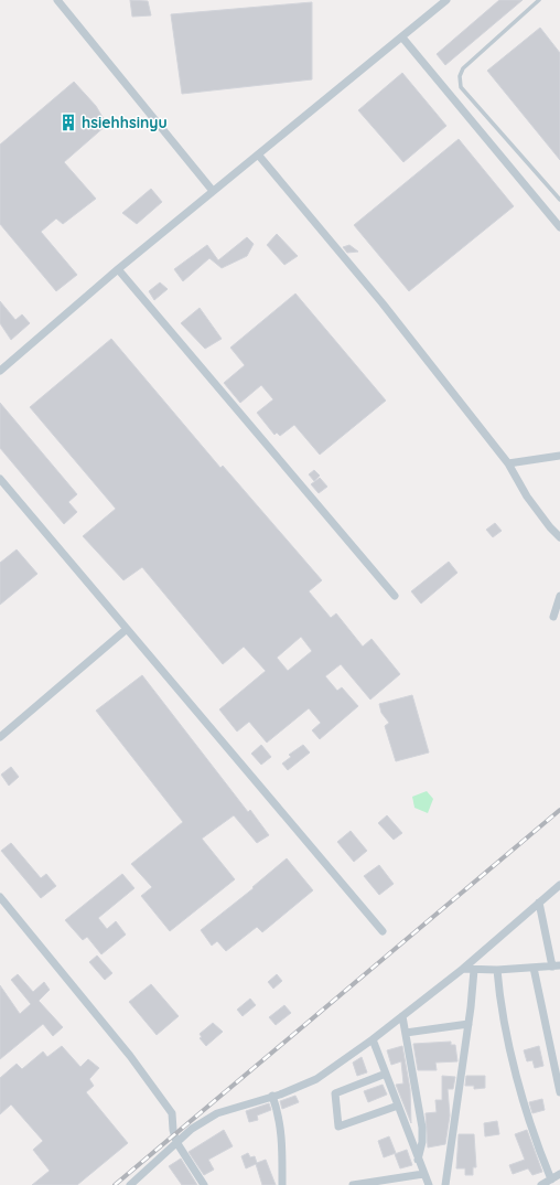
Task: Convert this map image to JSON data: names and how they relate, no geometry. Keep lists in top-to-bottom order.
{
  "places": {
    "building": ["hsiehhsinyu"]
  }
}
